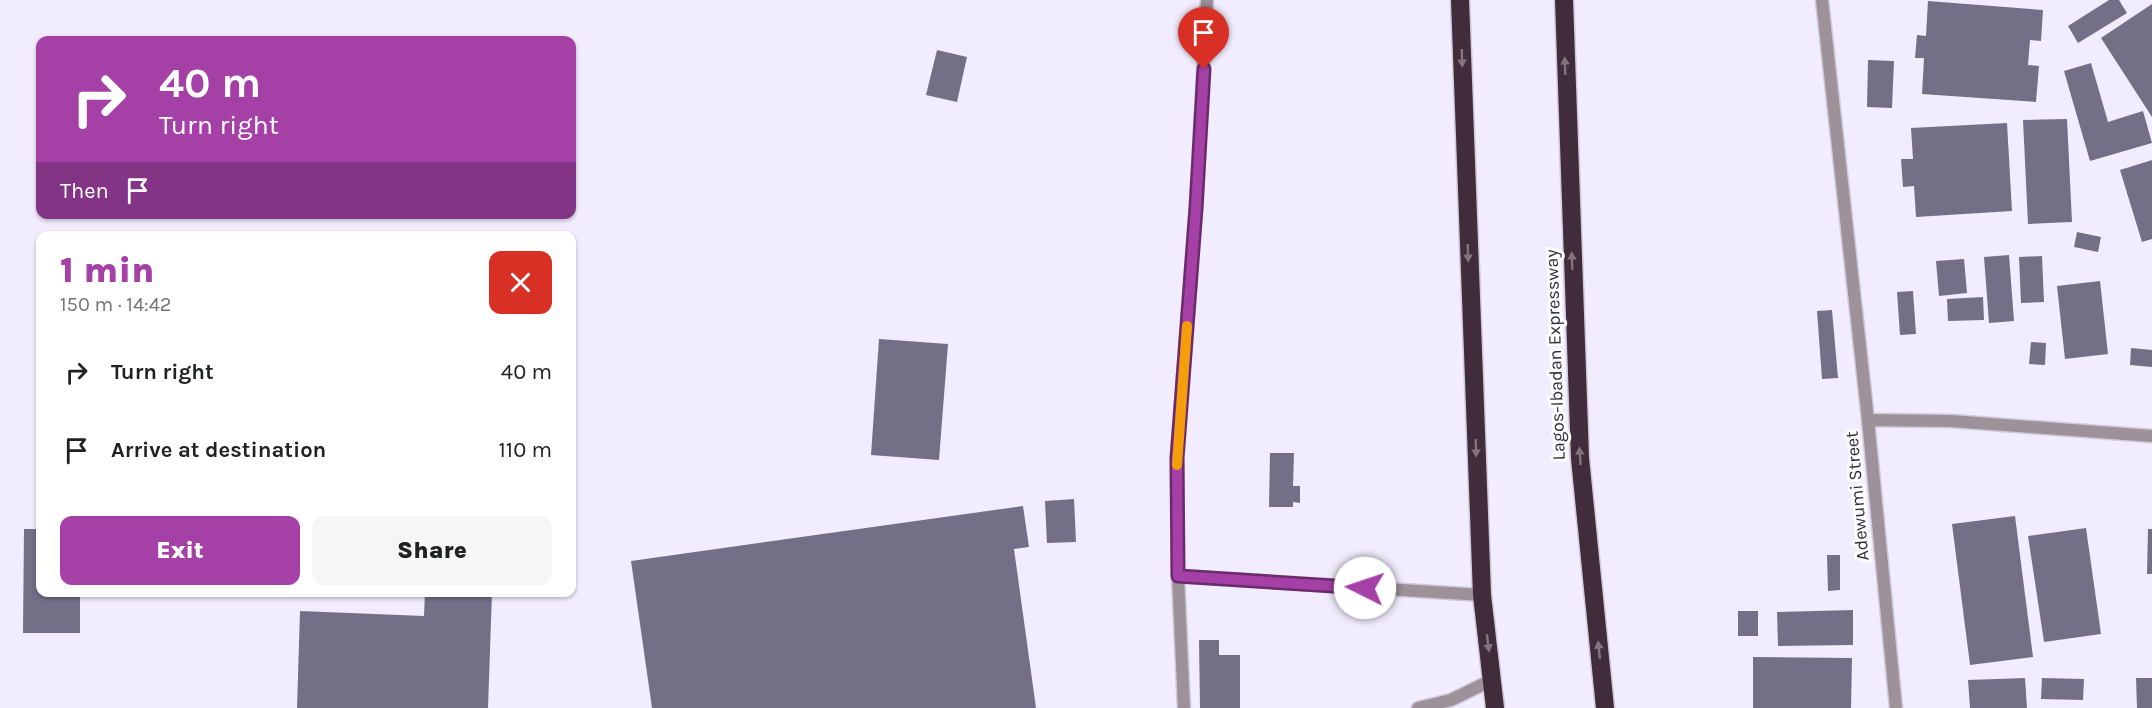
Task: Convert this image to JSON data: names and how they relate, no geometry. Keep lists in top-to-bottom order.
{
  "streets": {
    "highway": ["Lagos-Ibadan Expressway"],
    "street": ["Adewumi Street"]
  },
  "page": {
    "turn": ["40 m", "Turn right"],
    "then": "Then",
    "heading": ["1 min", "150 m · 14:42"],
    "list": [
      {
        "name": "Turn right",
        "value": "40 m"
      },
      {
        "name": "Arrive at destination",
        "value": "110 m"
      }
    ],
    "buttons": ["Exit", "Share"]
  }
}
